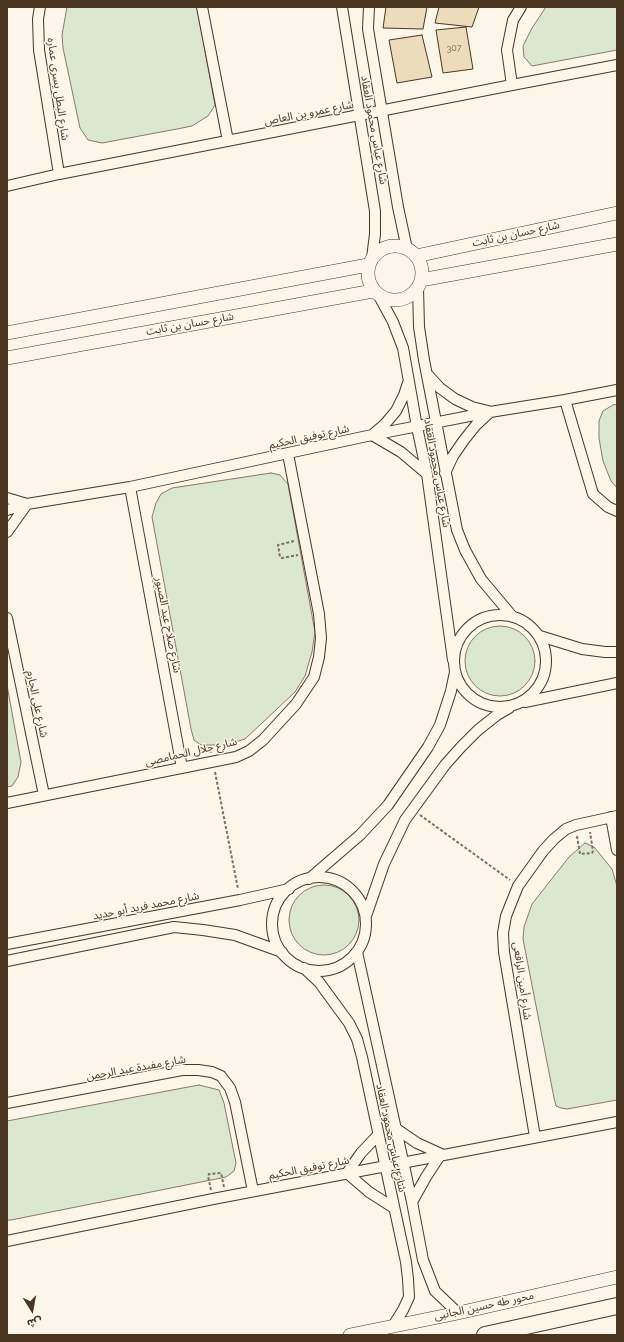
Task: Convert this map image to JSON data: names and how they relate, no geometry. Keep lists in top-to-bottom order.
{
  "streets": {
    "street": [
      "شارع البطل يسرى عماره",
      "شارع عمرو بن العاص",
      "شارع عباس محمود العقاد",
      "شارع حسان بن ثابت",
      "شارع توفيق الحكيم",
      "شارع صلاح عبد الصبور",
      "شارع على الجارم",
      "شارع جلال الحمامصى",
      "شارع محمد فريد أبو حديد",
      "شارع أمين الرافعى",
      "شارع مفيدة عبد الرحمن",
      "محور طه حسين الجانبى"
    ]
  },
  "crossings": [
    ["شارع البطل يسرى عماره", "شارع عمرو بن العاص"],
    ["شارع عمرو بن العاص", "شارع عباس محمود العقاد"],
    ["شارع عباس محمود العقاد", "شارع حسان بن ثابت"],
    ["شارع عباس محمود العقاد", "شارع توفيق الحكيم"],
    ["شارع عباس محمود العقاد", "شارع محمد فريد أبو حديد"],
    ["شارع عباس محمود العقاد", "محور طه حسين الجانبى"],
    ["شارع توفيق الحكيم", "شارع صلاح عبد الصبور"],
    ["شارع توفيق الحكيم", "شارع جلال الحمامصى"],
    ["شارع توفيق الحكيم", "شارع أمين الرافعى"],
    ["شارع توفيق الحكيم", "شارع مفيدة عبد الرحمن"],
    ["شارع صلاح عبد الصبور", "شارع جلال الحمامصى"],
    ["شارع على الجارم", "شارع جلال الحمامصى"]
  ],
  "house_numbers": ["307"],
  "north": "bottom"
}
